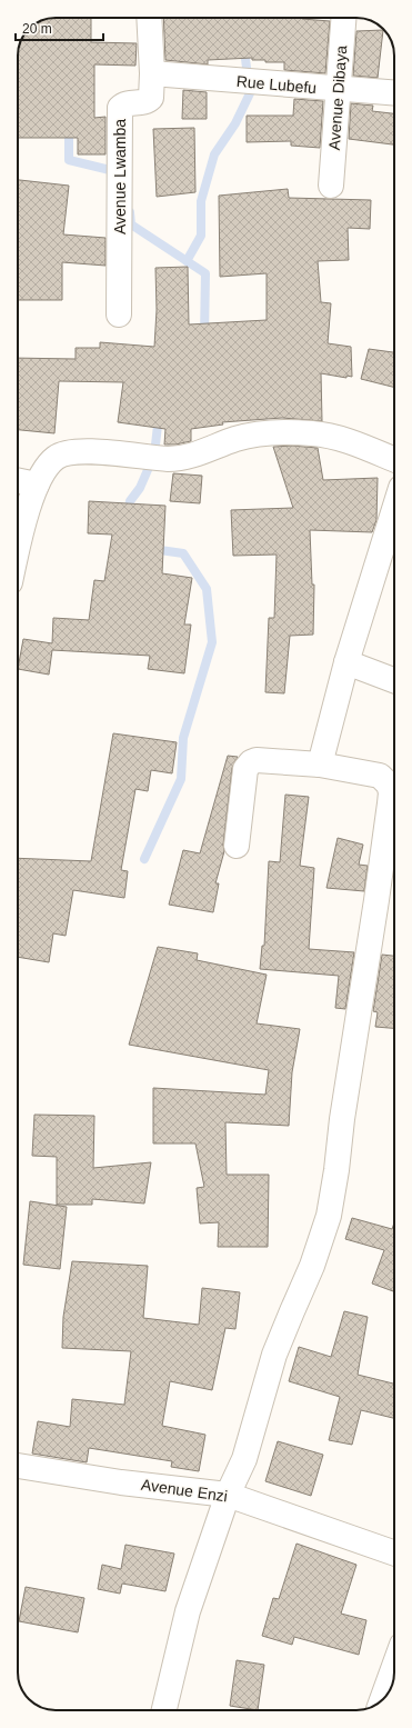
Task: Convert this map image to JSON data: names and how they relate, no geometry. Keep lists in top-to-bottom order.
{
  "streets": {
    "street": [
      "Rue Lubefu",
      "Avenue Dibaya",
      "Avenue Lwamba",
      "Avenue Enzi"
    ]
  },
  "crossings": [
    ["Rue Lubefu", "Avenue Dibaya"],
    ["Rue Lubefu", "Avenue Lwamba"]
  ],
  "scale_bar": "20 m"
}
